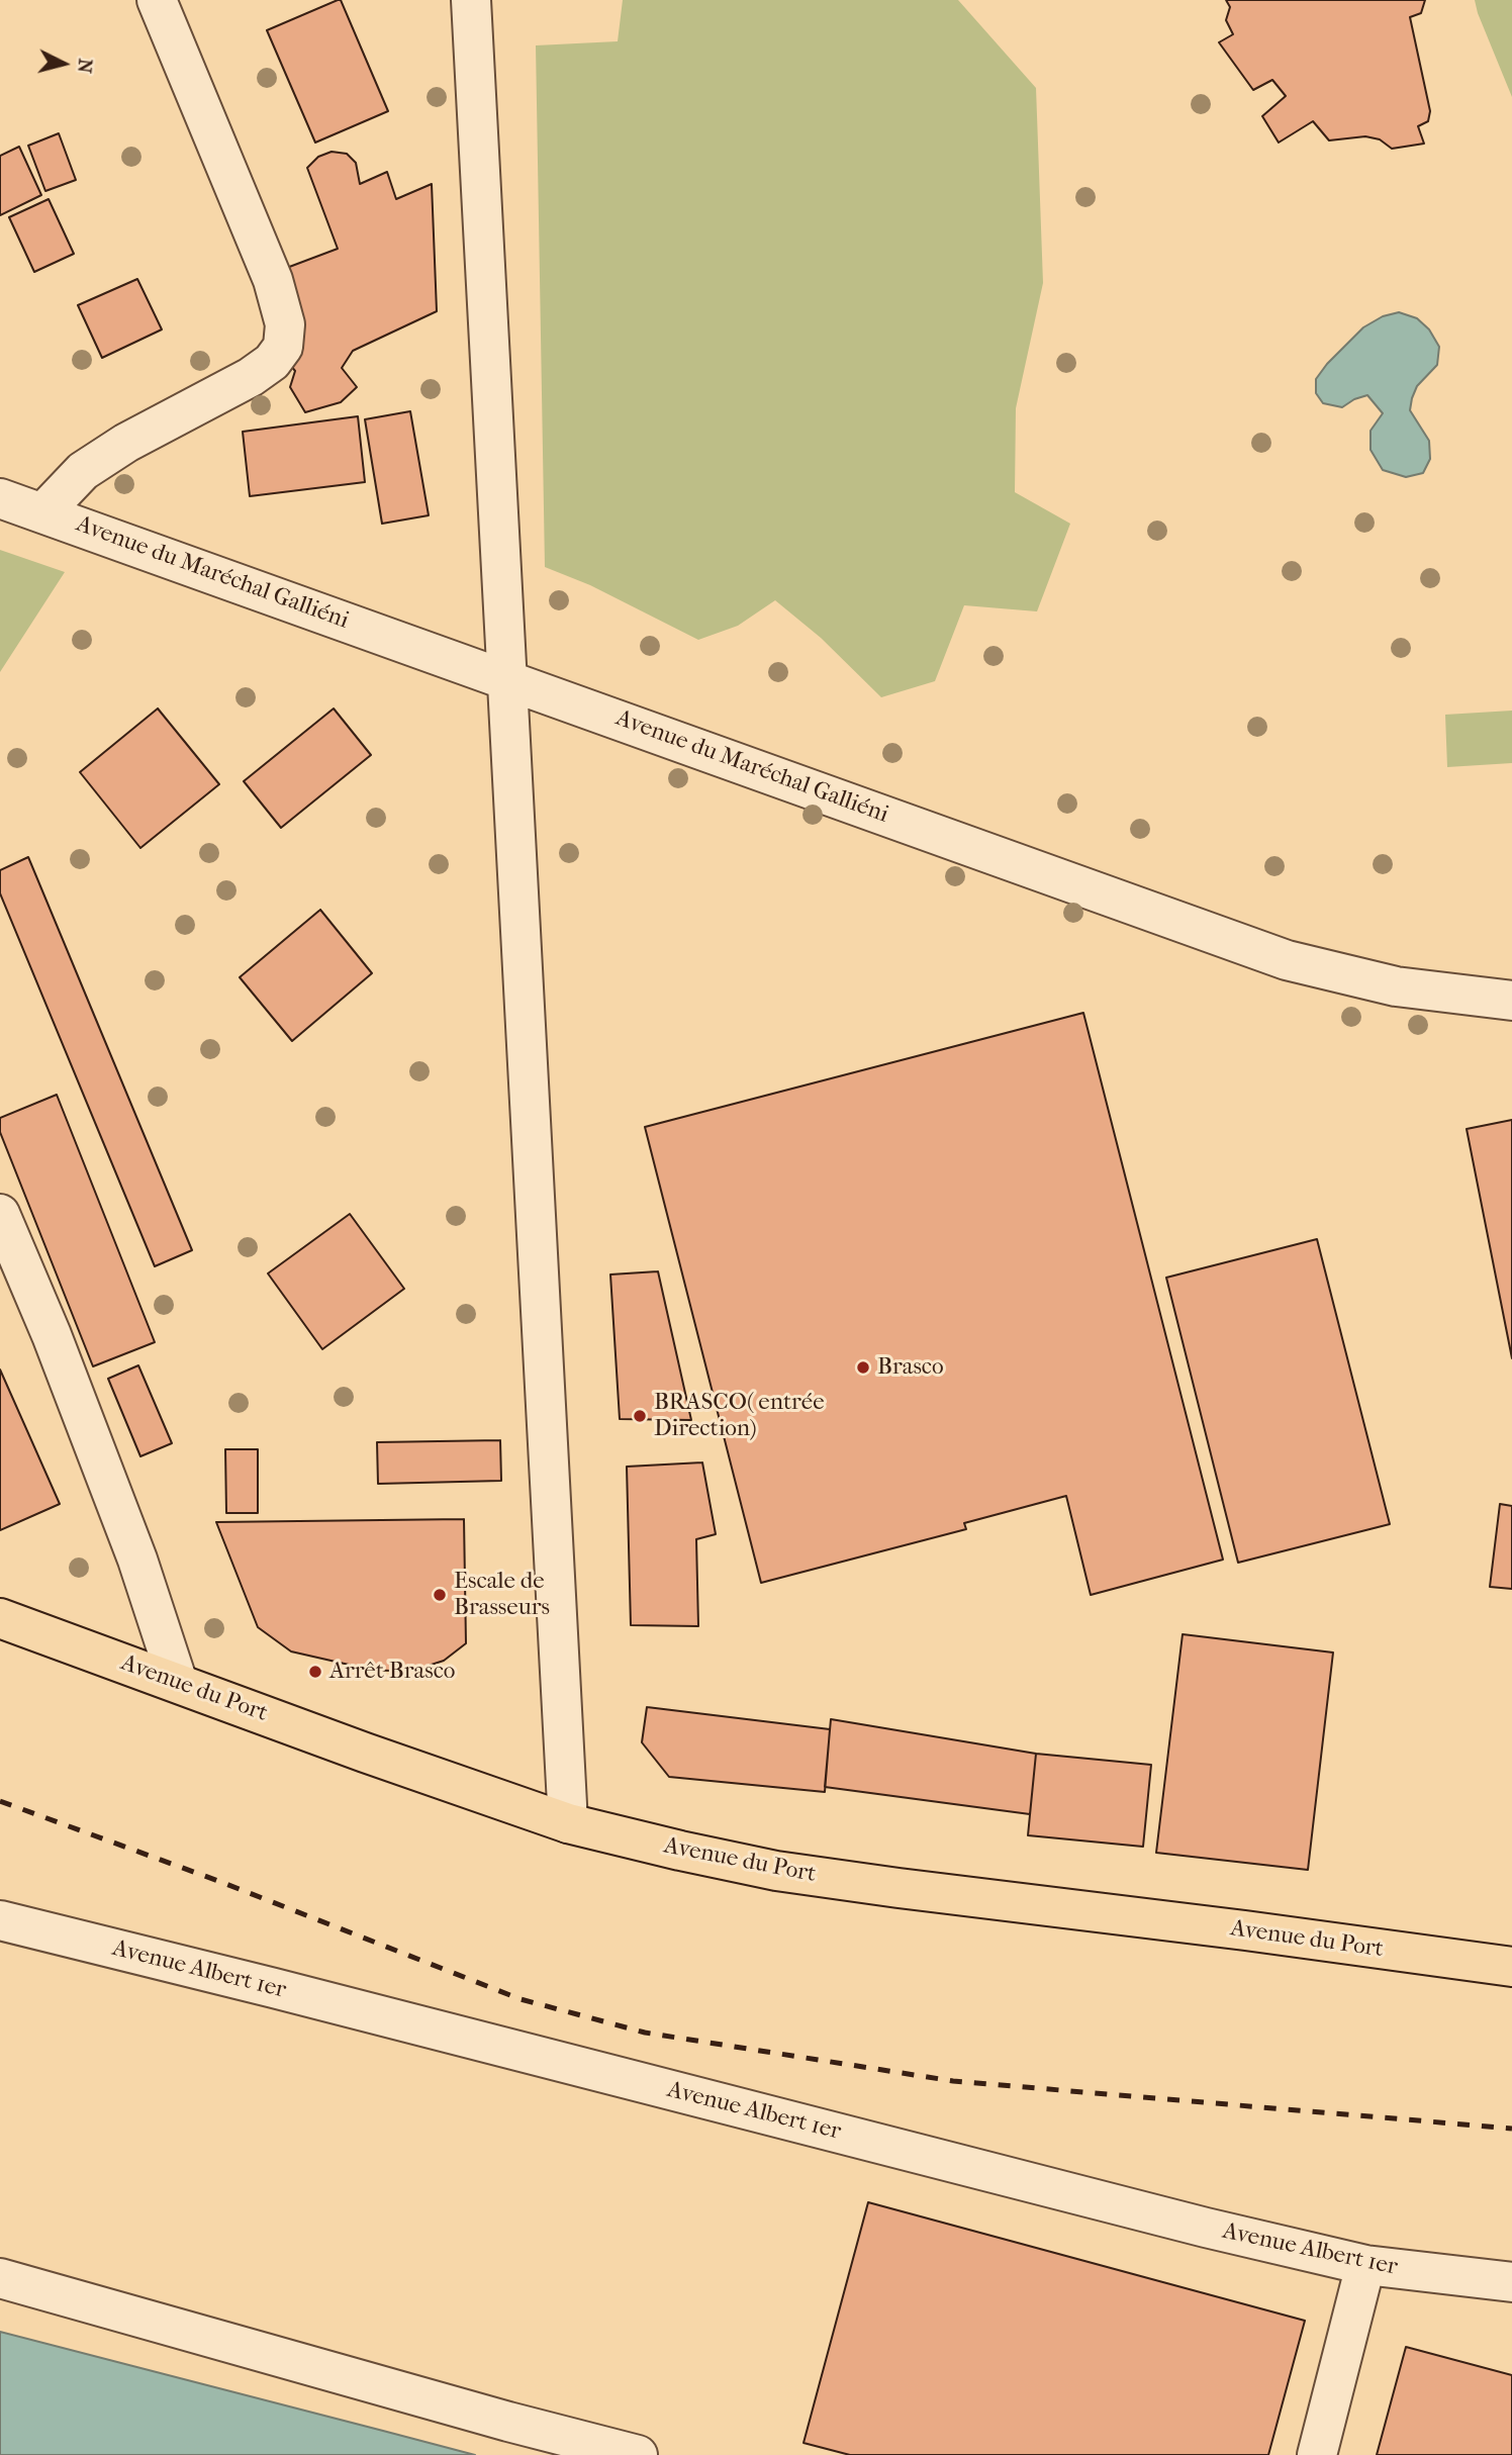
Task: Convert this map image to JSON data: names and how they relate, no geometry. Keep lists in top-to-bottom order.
{
  "streets": {
    "main road": ["Avenue du Port"],
    "street": ["Avenue du Maréchal Galliéni", "Avenue Albert 1er"]
  },
  "places": [
    "Brasco",
    "BRASCO( entrée Direction)",
    "Escale de Brasseurs",
    "Arrêt Brasco"
  ],
  "north": "right"
}
